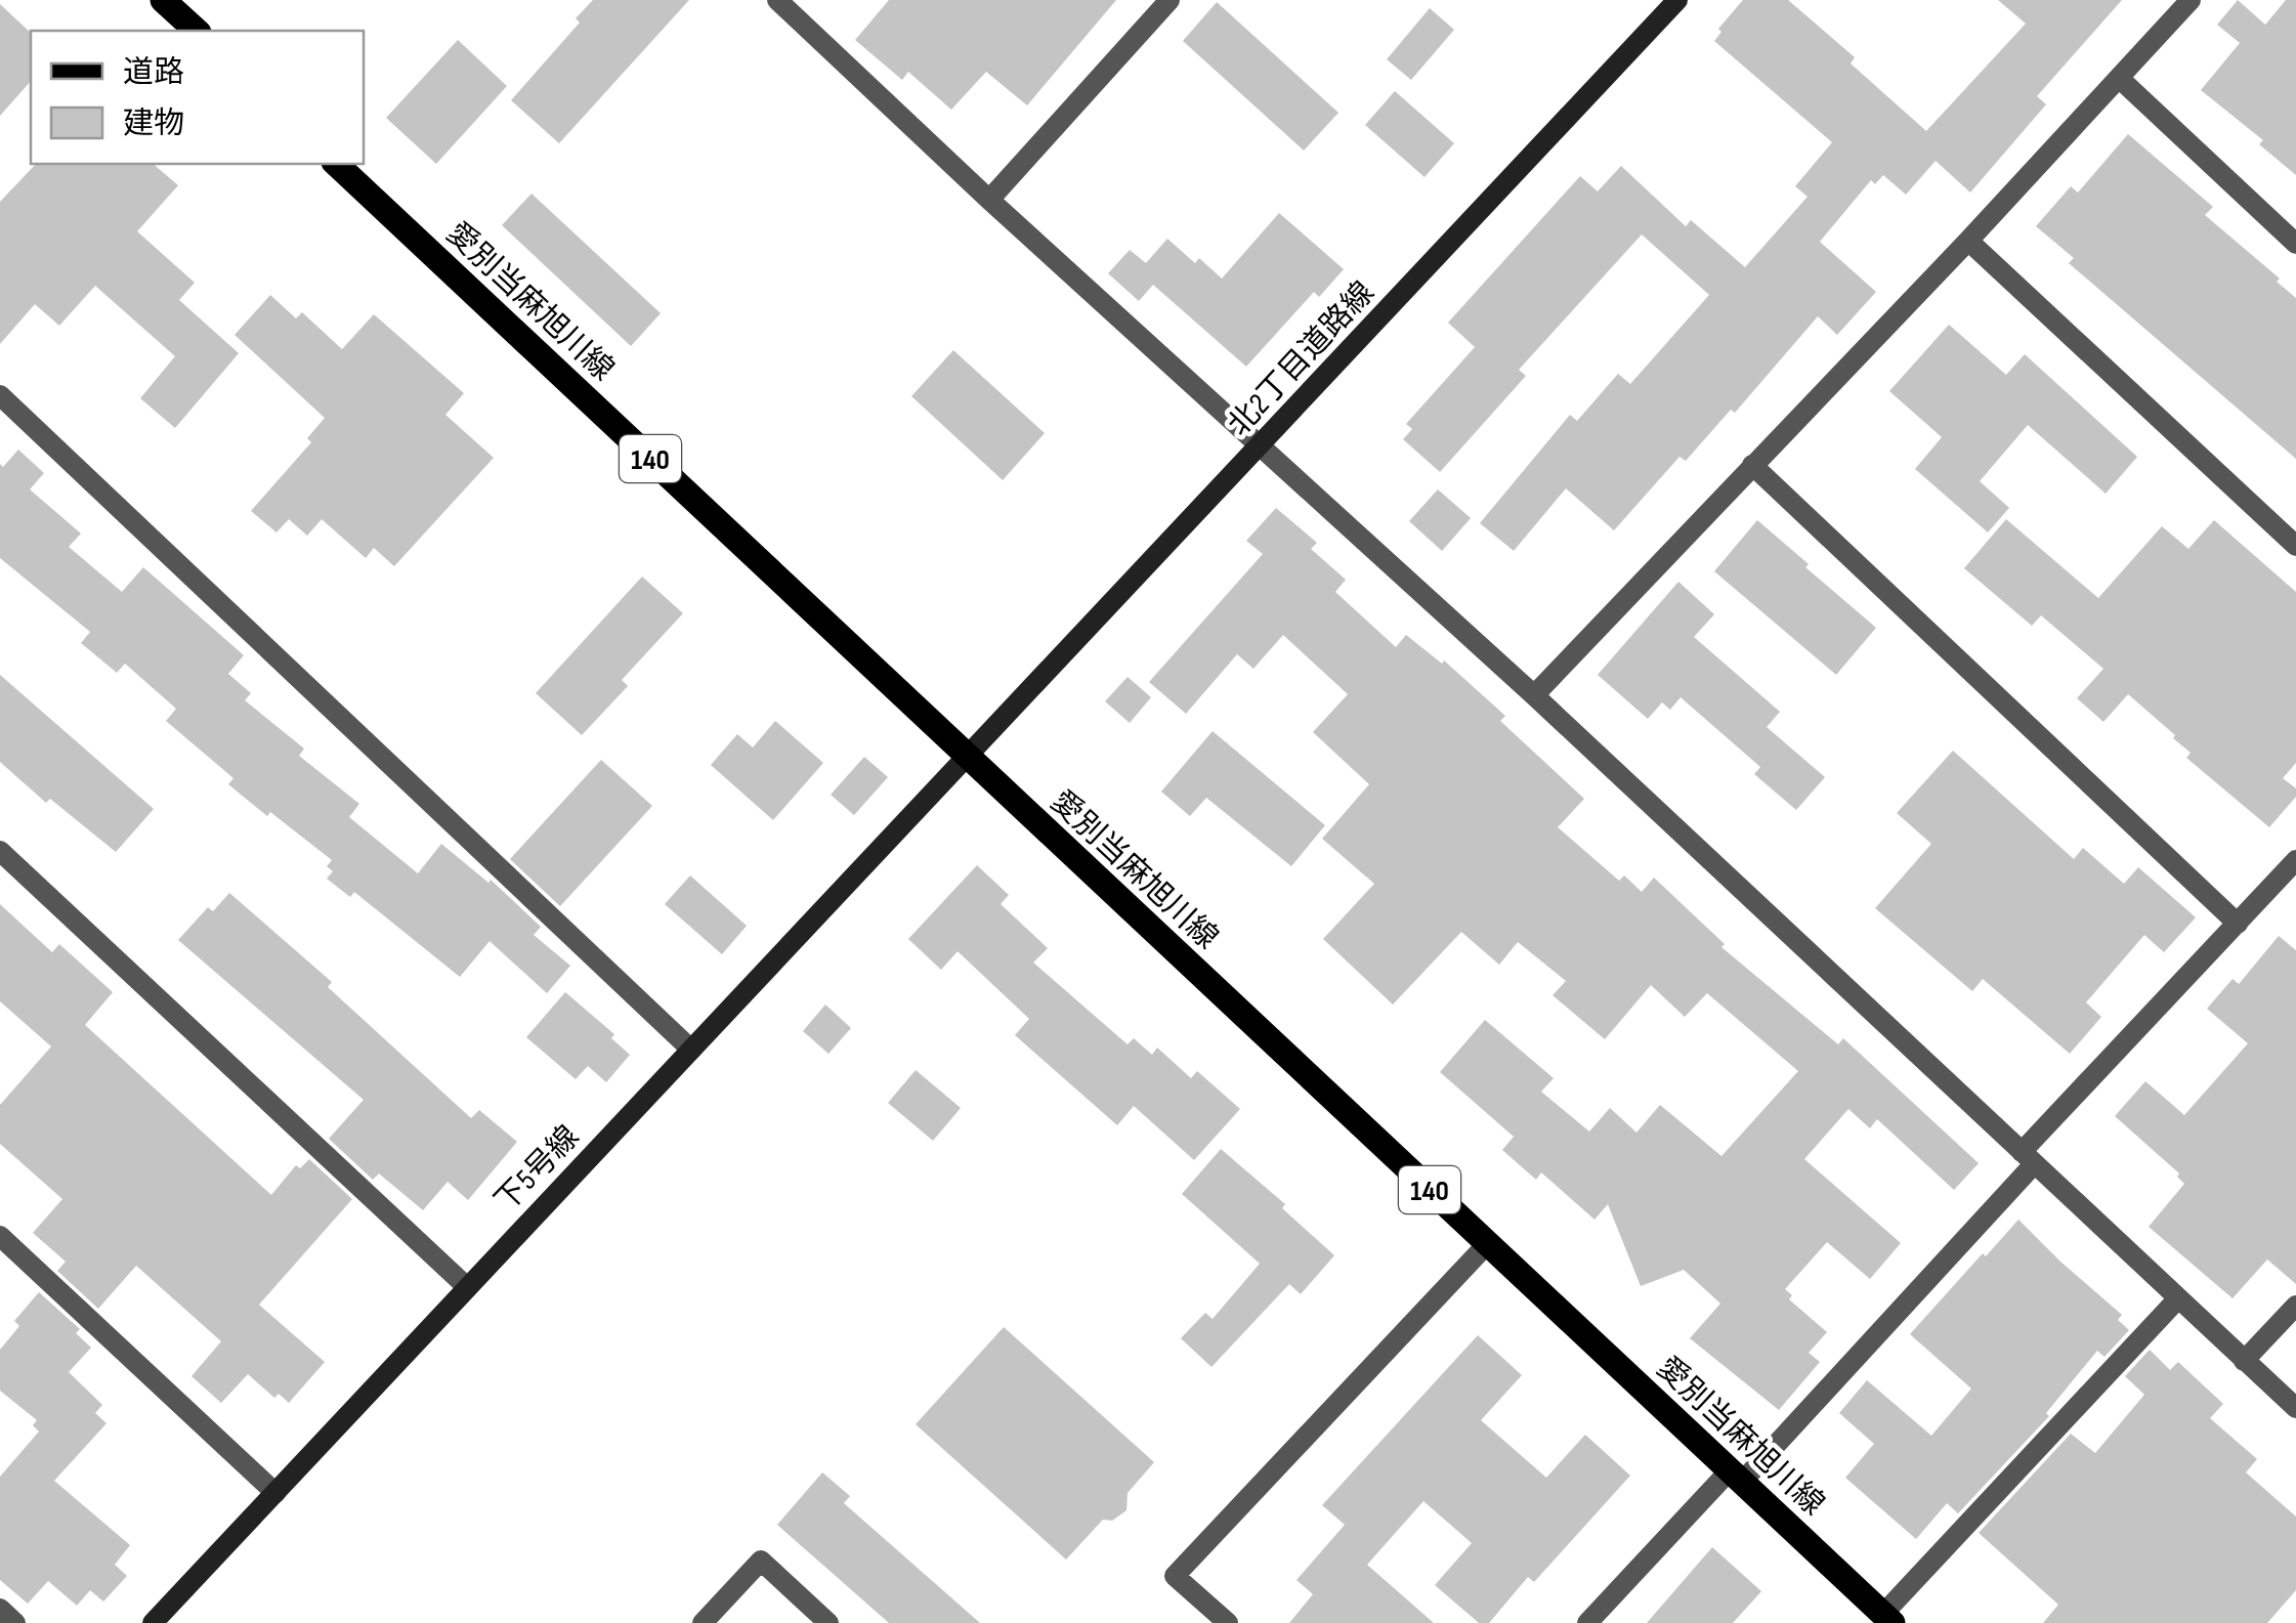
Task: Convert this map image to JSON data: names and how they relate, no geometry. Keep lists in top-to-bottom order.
{
  "streets": {
    "main road": ["愛別当麻旭川線", "140"],
    "street": ["北2丁目道路線", "下5号線"]
  },
  "crossings": [
    ["愛別当麻旭川線", "北2丁目道路線"],
    ["愛別当麻旭川線", "下5号線"],
    ["北2丁目道路線", "下5号線"]
  ],
  "legend": ["道路", "建物"]
}
